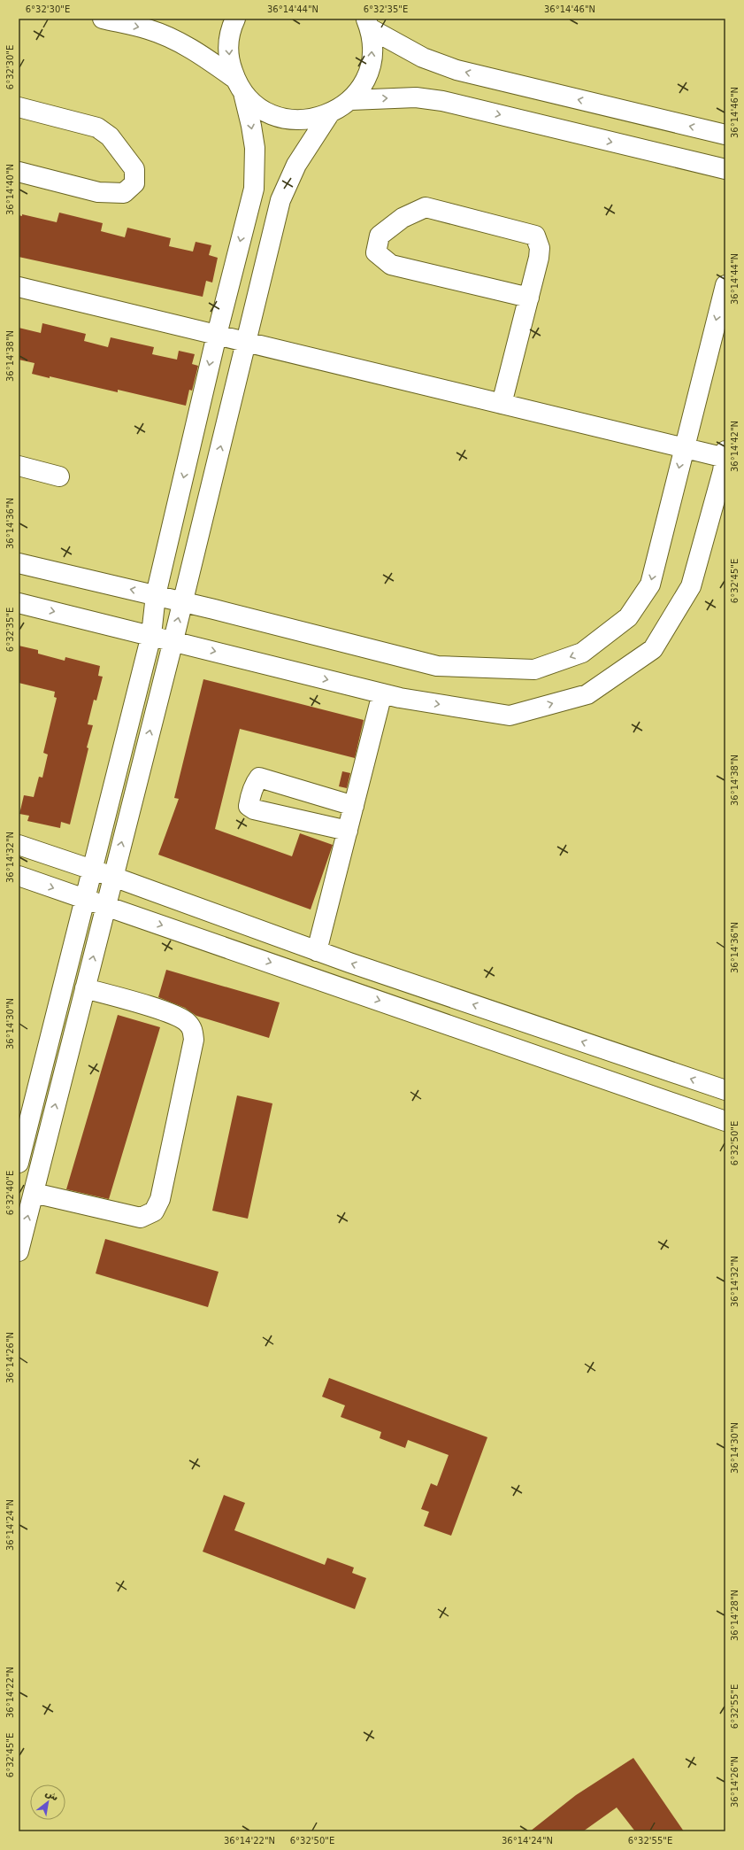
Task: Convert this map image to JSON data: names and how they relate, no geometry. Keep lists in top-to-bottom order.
{
  "north": "top right",
  "coordinates": [
    "6°32'30\"E",
    "36°14'44\"N",
    "6°32'35\"E",
    "36°14'46\"N",
    "36°14'40\"N",
    "36°14'38\"N",
    "36°14'42\"N",
    "36°14'36\"N",
    "6°32'45\"E",
    "36°14'32\"N",
    "36°14'30\"N",
    "6°32'50\"E",
    "6°32'40\"E",
    "36°14'26\"N",
    "36°14'24\"N",
    "36°14'28\"N",
    "36°14'22\"N",
    "6°32'55\"E"
  ]
}
